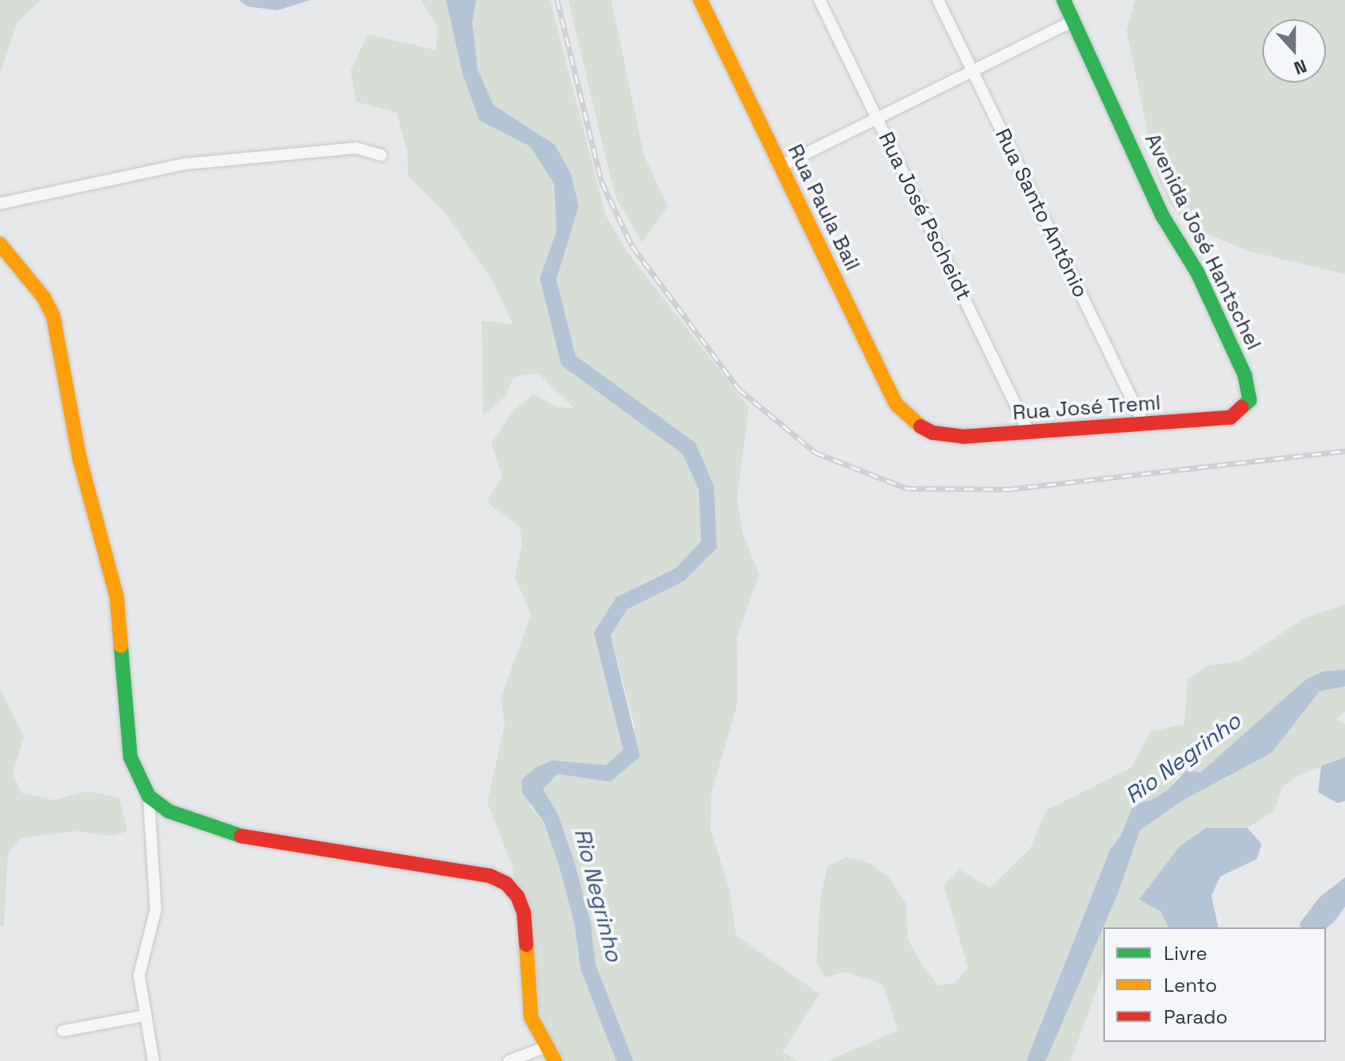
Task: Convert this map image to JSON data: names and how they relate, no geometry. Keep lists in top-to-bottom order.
{
  "streets": {
    "street": [
      "Rua Paula Bail",
      "Rua Santo Antônio",
      "Rua José Pscheidt",
      "Avenida José Hantschel",
      "Rua José Treml"
    ]
  },
  "crossings": [
    ["Rua Paula Bail", "Rua José Treml"],
    ["Rua Santo Antônio", "Rua José Treml"],
    ["Rua José Pscheidt", "Rua José Treml"],
    ["Avenida José Hantschel", "Rua José Treml"]
  ],
  "water": ["Rio Negrinho"],
  "legend": ["Livre", "Lento", "Parado"],
  "north": "bottom"
}
